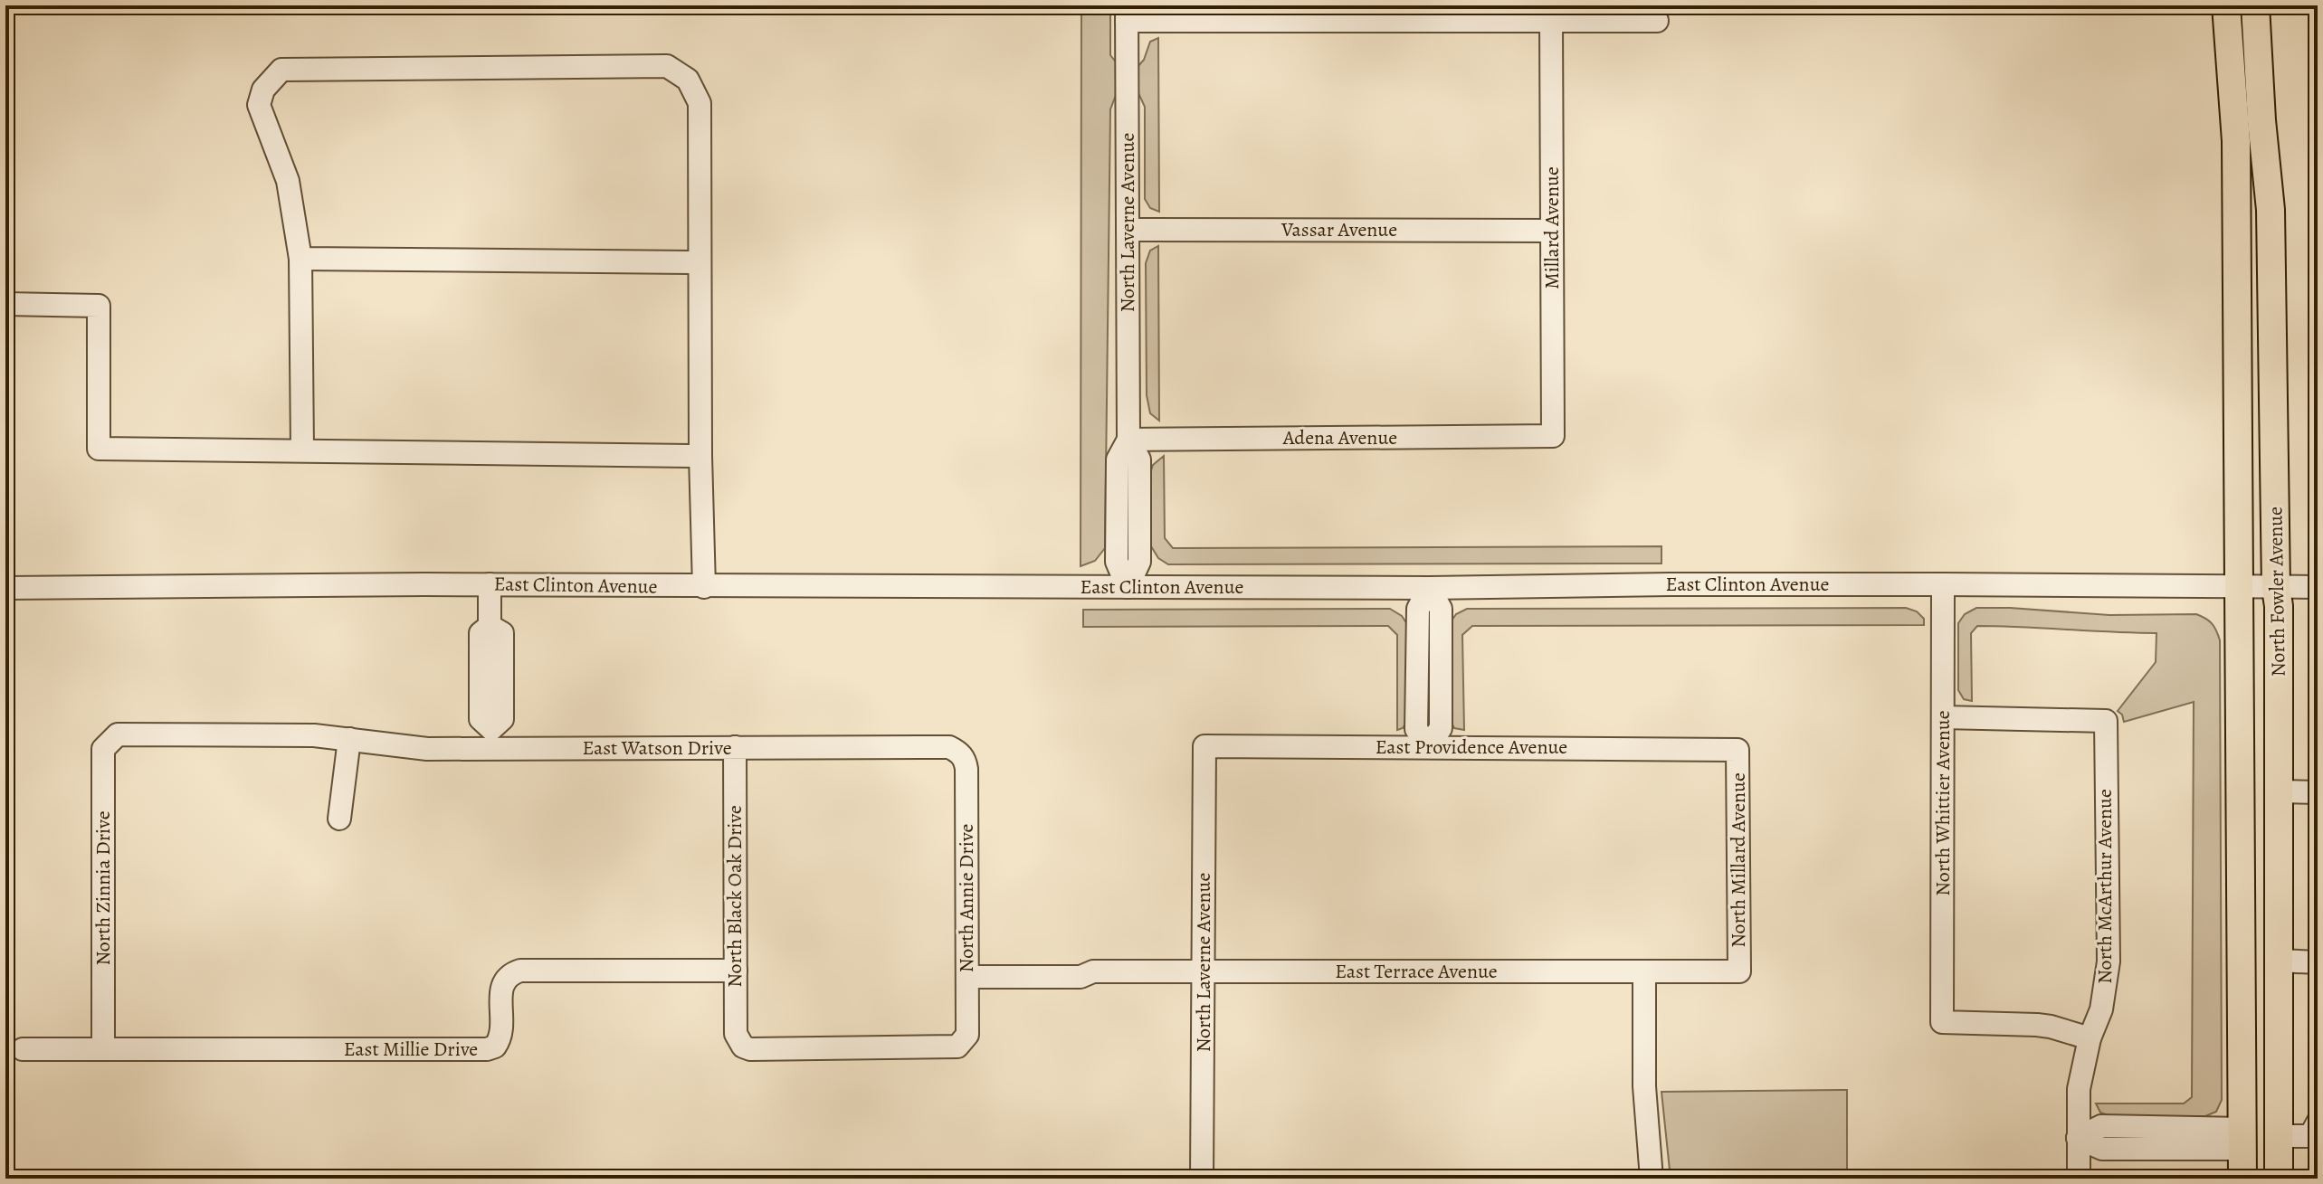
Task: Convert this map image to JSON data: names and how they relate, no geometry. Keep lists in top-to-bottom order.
{
  "streets": {
    "main road": ["North Fowler Avenue"],
    "street": [
      "North Laverne Avenue",
      "Millard Avenue",
      "Vassar Avenue",
      "Adena Avenue",
      "East Clinton Avenue",
      "East Providence Avenue",
      "East Watson Drive",
      "North Whittier Avenue",
      "North Millard Avenue",
      "North McArthur Avenue",
      "North Zinnia Drive",
      "North Black Oak Drive",
      "North Annie Drive",
      "East Terrace Avenue",
      "East Millie Drive"
    ]
  },
  "crossings": [
    ["North Laverne Avenue", "Vassar Avenue"],
    ["North Laverne Avenue", "Adena Avenue"],
    ["North Laverne Avenue", "East Clinton Avenue"],
    ["North Laverne Avenue", "East Providence Avenue"],
    ["North Laverne Avenue", "East Terrace Avenue"],
    ["Millard Avenue", "Vassar Avenue"],
    ["Millard Avenue", "Adena Avenue"],
    ["East Clinton Avenue", "North Fowler Avenue"],
    ["East Clinton Avenue", "North Whittier Avenue"],
    ["East Providence Avenue", "North Millard Avenue"],
    ["East Watson Drive", "North Zinnia Drive"],
    ["East Watson Drive", "North Black Oak Drive"],
    ["East Watson Drive", "North Annie Drive"],
    ["North Whittier Avenue", "North McArthur Avenue"],
    ["North Millard Avenue", "East Terrace Avenue"],
    ["North Zinnia Drive", "East Millie Drive"],
    ["North Black Oak Drive", "North Annie Drive"],
    ["North Black Oak Drive", "East Millie Drive"],
    ["North Annie Drive", "East Terrace Avenue"]
  ]
}
